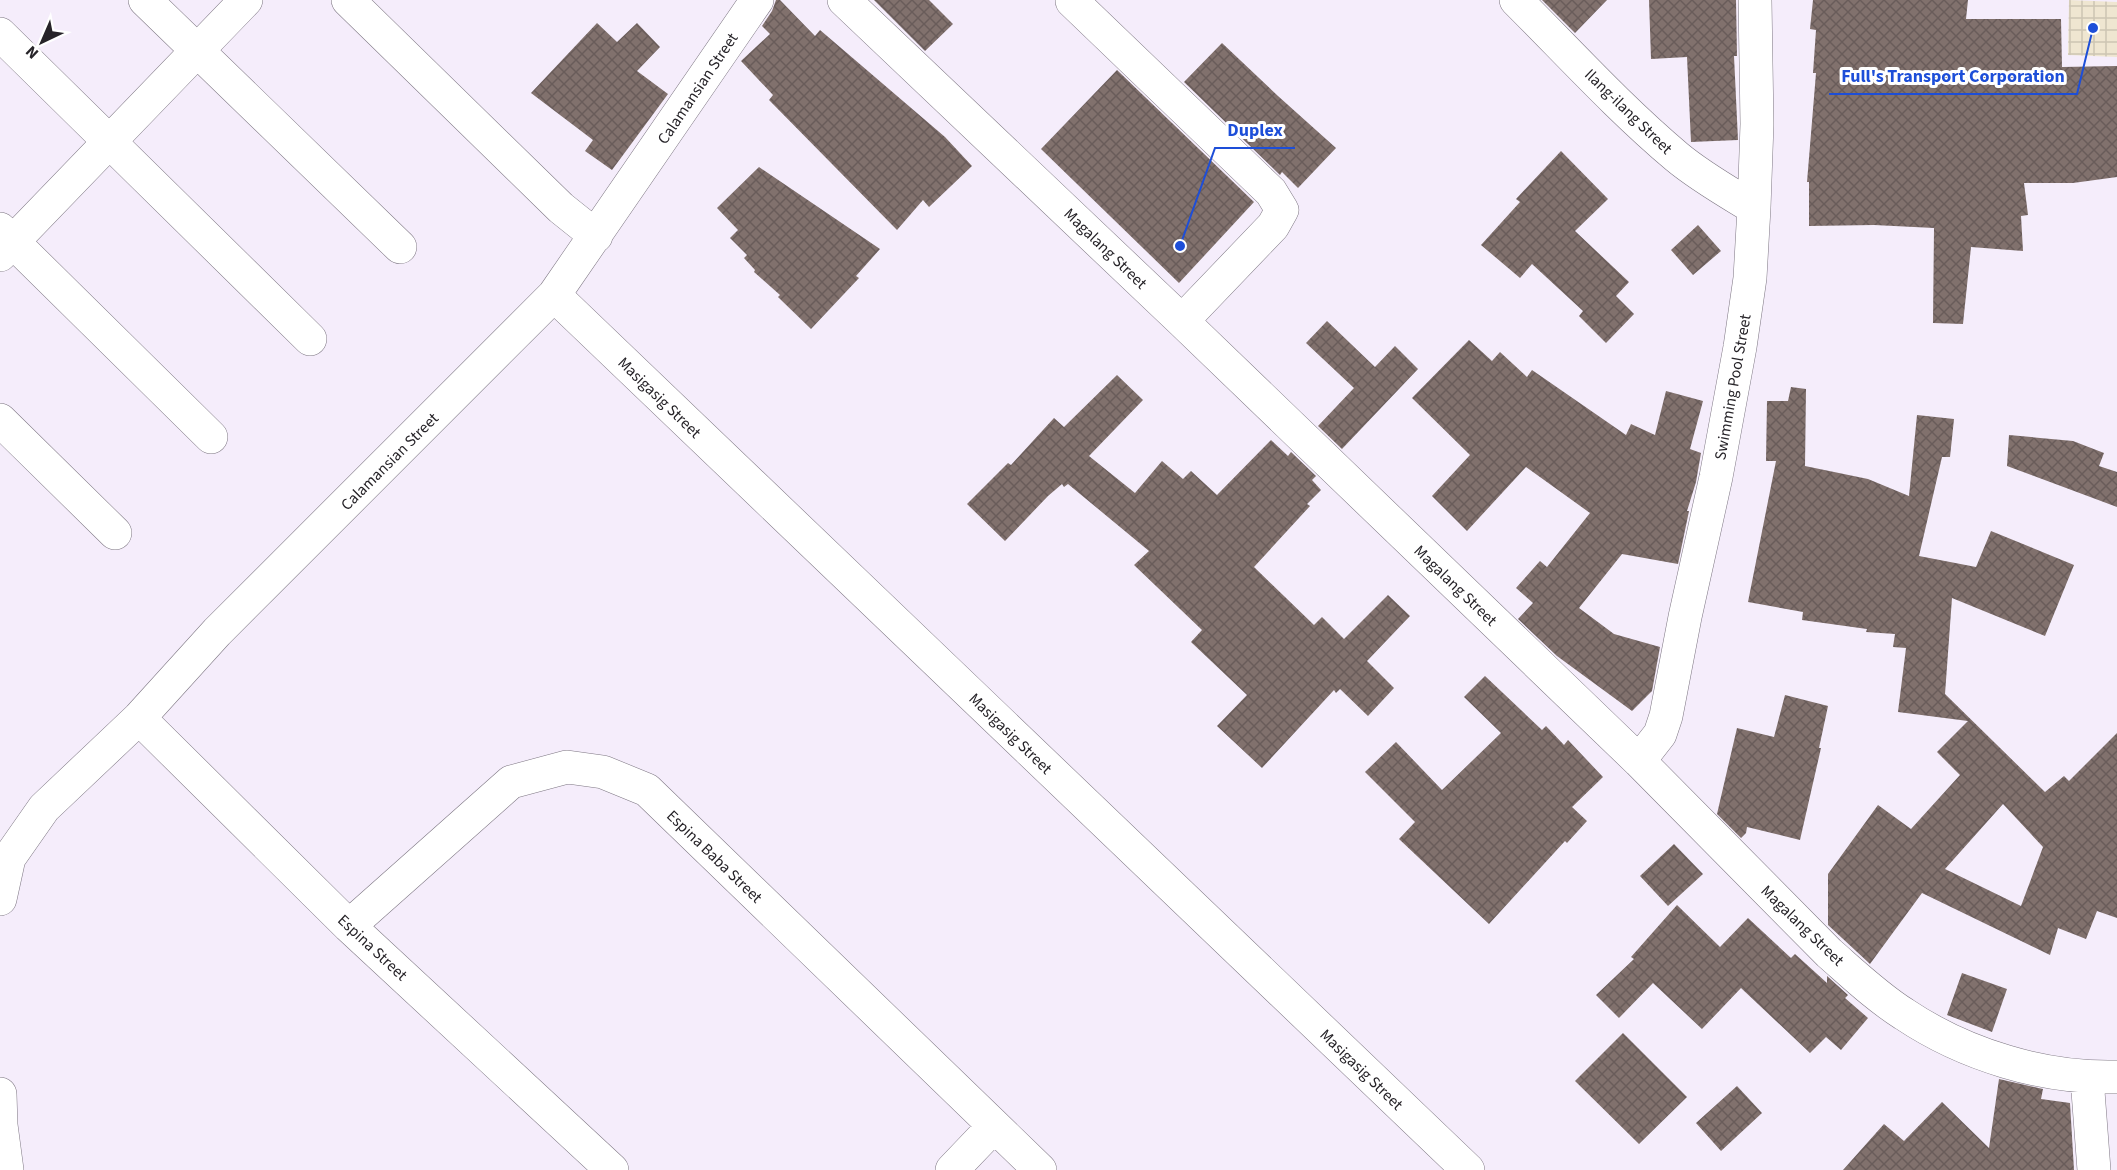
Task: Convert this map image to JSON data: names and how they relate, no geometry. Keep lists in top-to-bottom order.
{
  "streets": {
    "street": [
      "Calamansian Street",
      "Ilang-ilang Street",
      "Magalang Street",
      "Swimming Pool Street",
      "Masigasig Street",
      "Espina Baba Street",
      "Espina Street"
    ]
  },
  "crossings": [
    ["Calamansian Street", "Masigasig Street"],
    ["Calamansian Street", "Espina Street"],
    ["Ilang-ilang Street", "Swimming Pool Street"],
    ["Magalang Street", "Swimming Pool Street"],
    ["Espina Baba Street", "Espina Street"]
  ],
  "places": ["Full's Transport Corporation", "Duplex"],
  "north": "bottom left"
}
